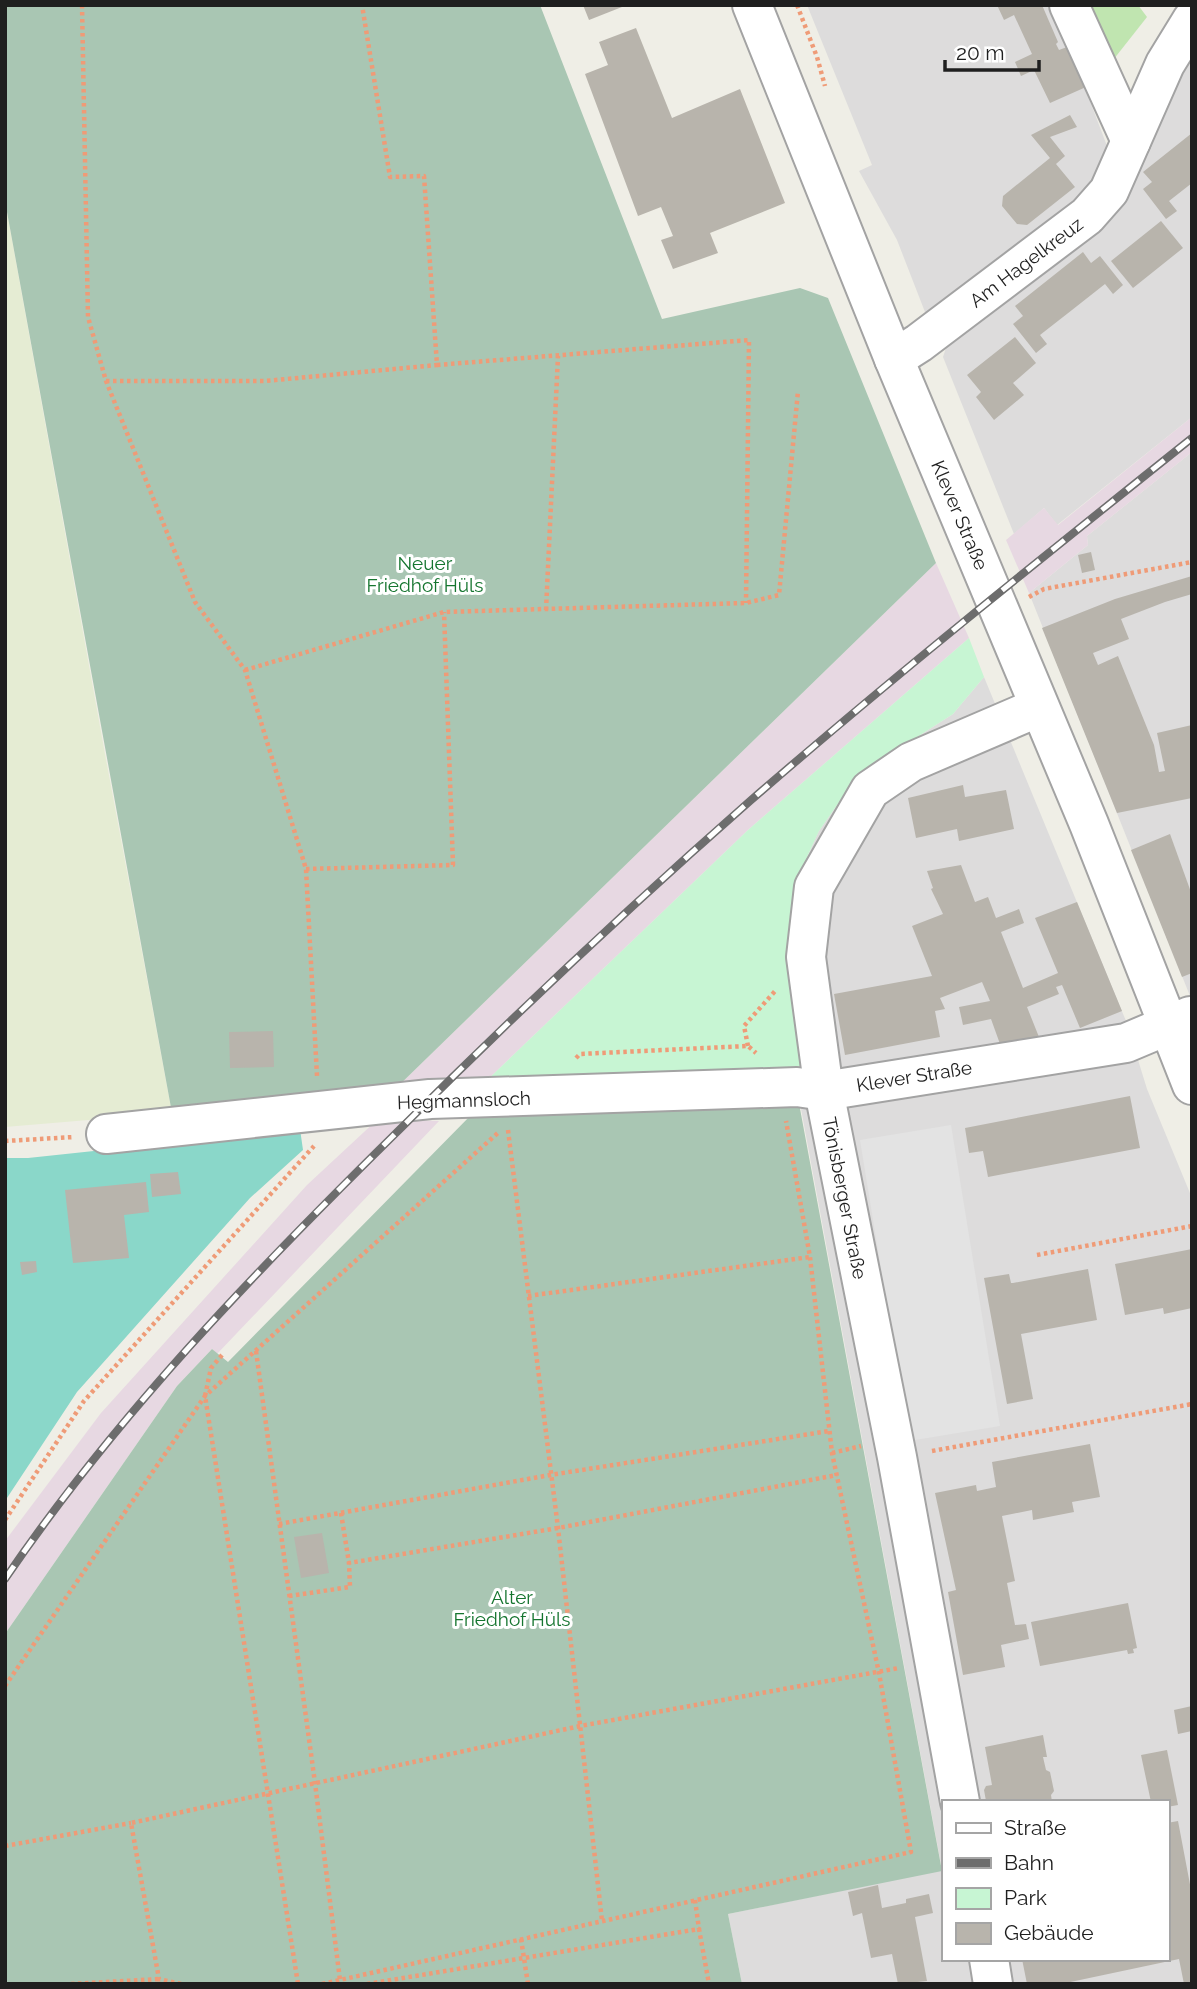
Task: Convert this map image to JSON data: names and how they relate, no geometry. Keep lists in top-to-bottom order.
{
  "streets": {
    "street": [
      "Am Hagelkreuz",
      "Klever Straße",
      "Hegmannsloch",
      "Tönisberger Straße"
    ]
  },
  "crossings": [
    ["Am Hagelkreuz", "Klever Straße"],
    ["Klever Straße", "Hegmannsloch"],
    ["Klever Straße", "Tönisberger Straße"],
    ["Hegmannsloch", "Tönisberger Straße"]
  ],
  "parks": ["Neuer Friedhof Hüls", "Alter Friedhof Hüls"],
  "legend": [
    "Straße",
    "Bahn",
    "Park",
    "Gebäude"
  ],
  "scale_bar": "20 m"
}
